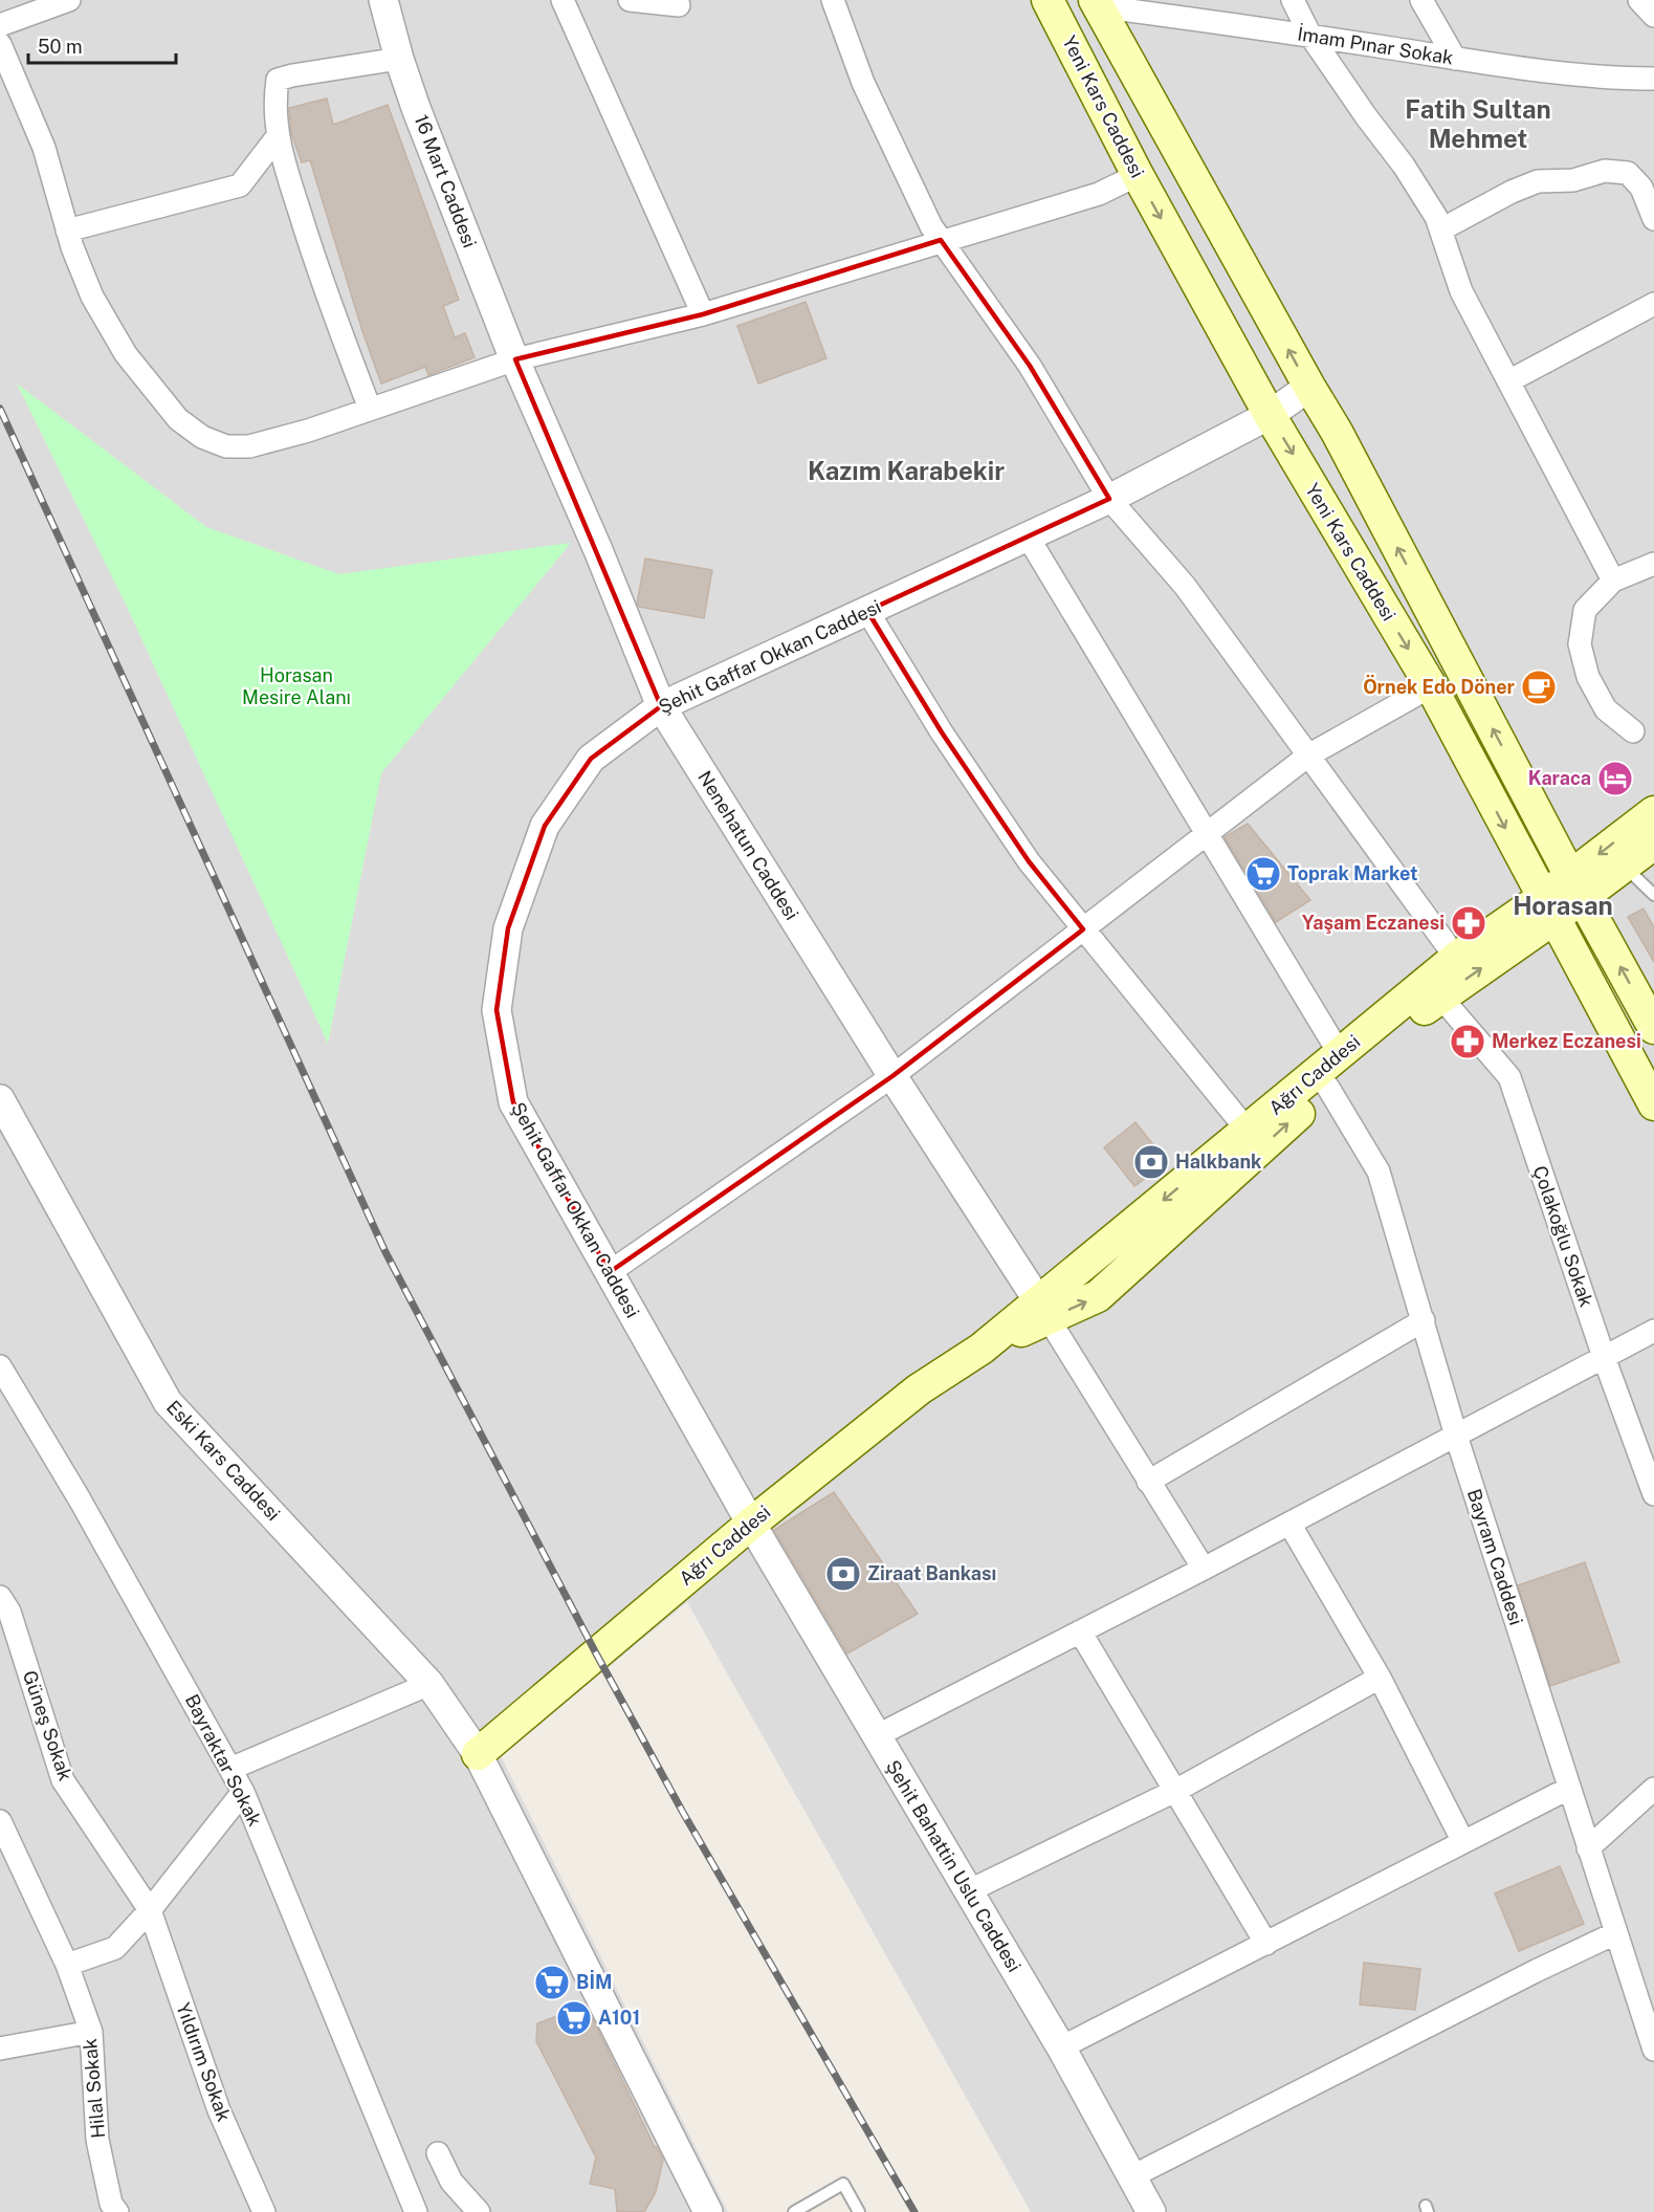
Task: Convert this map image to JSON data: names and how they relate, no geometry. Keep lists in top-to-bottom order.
{
  "streets": {
    "main road": ["Yeni Kars Caddesi", "Ağrı Caddesi"],
    "street": [
      "İmam Pınar Sokak",
      "16 Mart Caddesi",
      "Şehit Gaffar Okkan Caddesi",
      "Nenehatun Caddesi",
      "Çolakoğlu Sokak",
      "Eski Kars Caddesi",
      "Bayram Caddesi",
      "Güneş Sokak",
      "Bayraktar Sokak",
      "Şehit Bahattin Uslu Caddesi",
      "Yıldırım Sokak",
      "Hilal Sokak"
    ]
  },
  "crossings": [
    ["Yeni Kars Caddesi", "Şehit Gaffar Okkan Caddesi"],
    ["Yeni Kars Caddesi", "Ağrı Caddesi"],
    ["16 Mart Caddesi", "Nenehatun Caddesi"],
    ["Şehit Gaffar Okkan Caddesi", "Nenehatun Caddesi"],
    ["Şehit Gaffar Okkan Caddesi", "Ağrı Caddesi"],
    ["Şehit Gaffar Okkan Caddesi", "Bayram Caddesi"],
    ["Şehit Gaffar Okkan Caddesi", "Şehit Bahattin Uslu Caddesi"],
    ["Nenehatun Caddesi", "Ağrı Caddesi"],
    ["Ağrı Caddesi", "Çolakoğlu Sokak"],
    ["Ağrı Caddesi", "Eski Kars Caddesi"],
    ["Ağrı Caddesi", "Bayram Caddesi"],
    ["Ağrı Caddesi", "Şehit Bahattin Uslu Caddesi"],
    ["Güneş Sokak", "Yıldırım Sokak"]
  ],
  "districts": ["Fatih Sultan Mehmet", "Kazım Karabekir", "Horasan"],
  "parks": ["Horasan Mesire Alanı"],
  "places": {
    "cafe": ["Örnek Edo Döner"],
    "hotel": ["Karaca"],
    "supermarket": ["Toprak Market", "BİM", "A101"],
    "pharmacy": ["Yaşam Eczanesi", "Merkez Eczanesi"],
    "bank": ["Halkbank", "Ziraat Bankası"]
  },
  "scale_bar": "50 m"
}
